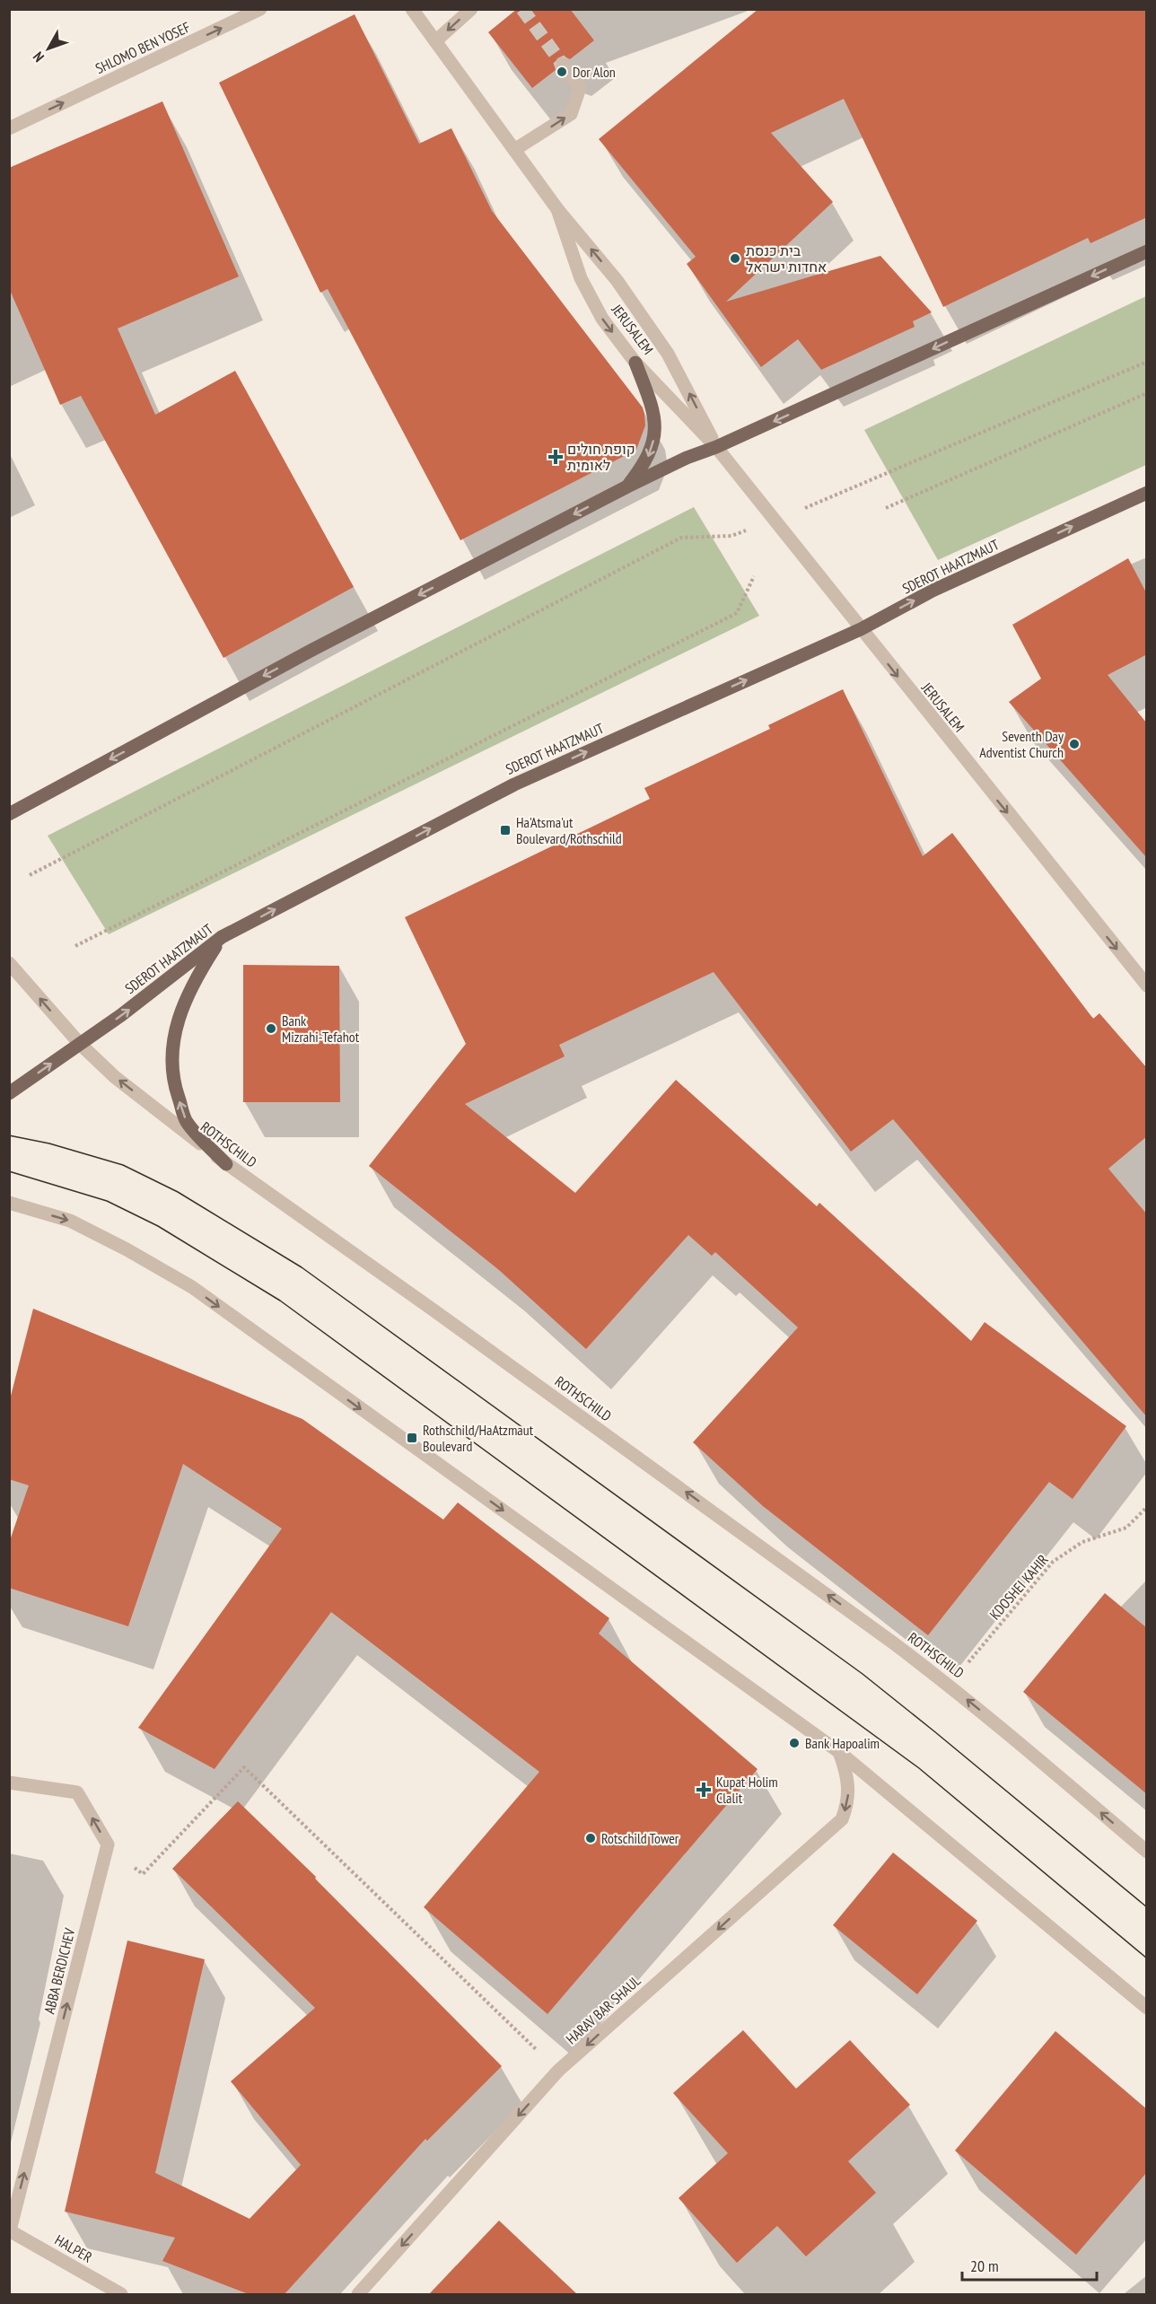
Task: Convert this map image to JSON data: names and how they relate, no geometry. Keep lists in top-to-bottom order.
{
  "streets": {
    "main road": ["SDEROT HAATZMAUT"],
    "street": [
      "SHLOMO BEN YOSEF",
      "JERUSALEM",
      "ROTHSCHILD",
      "ABBA BERDICHEV",
      "HARAV BAR SHAUL",
      "HALPER"
    ],
    "path": ["KDOSHEI KAHIR"]
  },
  "crossings": [
    ["JERUSALEM", "SDEROT HAATZMAUT"],
    ["SDEROT HAATZMAUT", "ROTHSCHILD"],
    ["ROTHSCHILD", "KDOSHEI KAHIR"],
    ["ABBA BERDICHEV", "HALPER"]
  ],
  "one_way": [
    "SHLOMO BEN YOSEF",
    "SDEROT HAATZMAUT",
    "ABBA BERDICHEV",
    "HARAV BAR SHAUL"
  ],
  "places": {
    "other": [
      "Dor Alon",
      "בית כנסת אחדות ישראל",
      "Seventh Day Adventist Church",
      "Bank Mizrahi-Tefahot",
      "Bank Hapoalim",
      "Rotschild Tower"
    ],
    "health": ["קופת חולים לאומית", "Kupat Holim Clalit"],
    "transit": ["Ha'Atsma'ut Boulevard/Rothschild", "Rothschild/HaAtzmaut Boulevard"]
  },
  "scale_bar": "20 m",
  "north": "bottom left"
}
